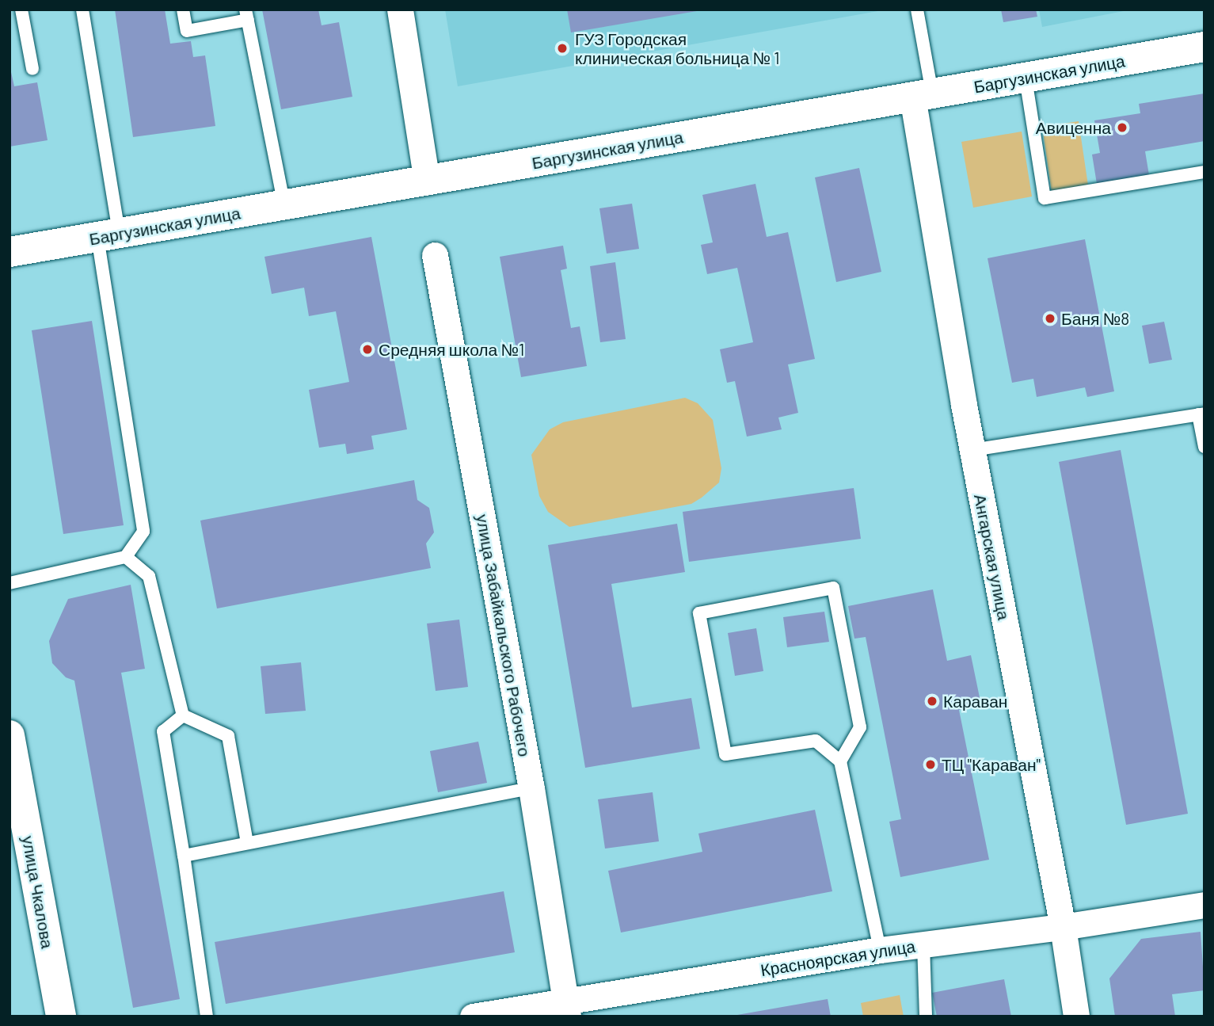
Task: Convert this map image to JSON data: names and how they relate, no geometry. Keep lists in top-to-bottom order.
{
  "streets": {
    "main road": ["Баргузинская улица", "улица Чкалова"],
    "street": ["Ангарская улица", "улица Забайкальского Рабочего", "Красноярская улица"]
  },
  "crossings": [
    ["Баргузинская улица", "Ангарская улица"],
    ["Ангарская улица", "Красноярская улица"],
    ["улица Забайкальского Рабочего", "Красноярская улица"]
  ],
  "places": [
    "ГУЗ Городская клиническая больница № 1",
    "Авиценна",
    "Баня №8",
    "Средняя школа №1",
    "Караван",
    "ТЦ \"Караван\""
  ]
}
